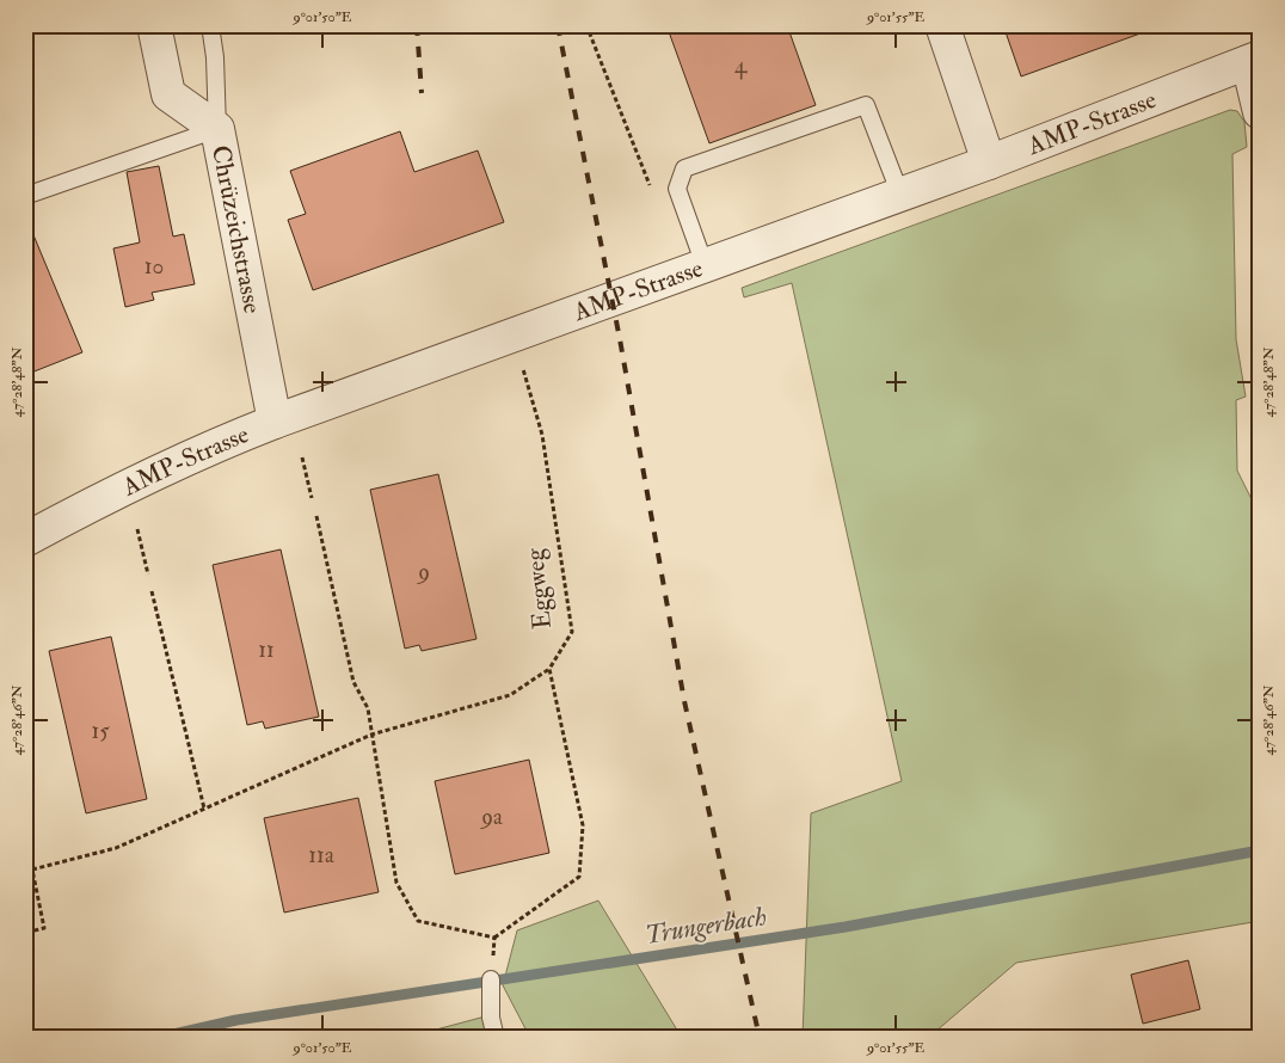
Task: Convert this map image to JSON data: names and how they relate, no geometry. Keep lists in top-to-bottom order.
{
  "streets": {
    "street": ["AMP-Strasse", "Chrüzeichstrasse"],
    "path": ["Eggweg"]
  },
  "crossings": [
    ["AMP-Strasse", "Chrüzeichstrasse"],
    ["AMP-Strasse", "Eggweg"]
  ],
  "water": ["Trungerbach"],
  "house_numbers": [
    "4",
    "10",
    "9",
    "11",
    "15",
    "9a",
    "11a"
  ],
  "coordinates": [
    "9°01'50\"E",
    "9°01'55\"E",
    "47°28'48\"N",
    "47°28'46\"N"
  ]
}
